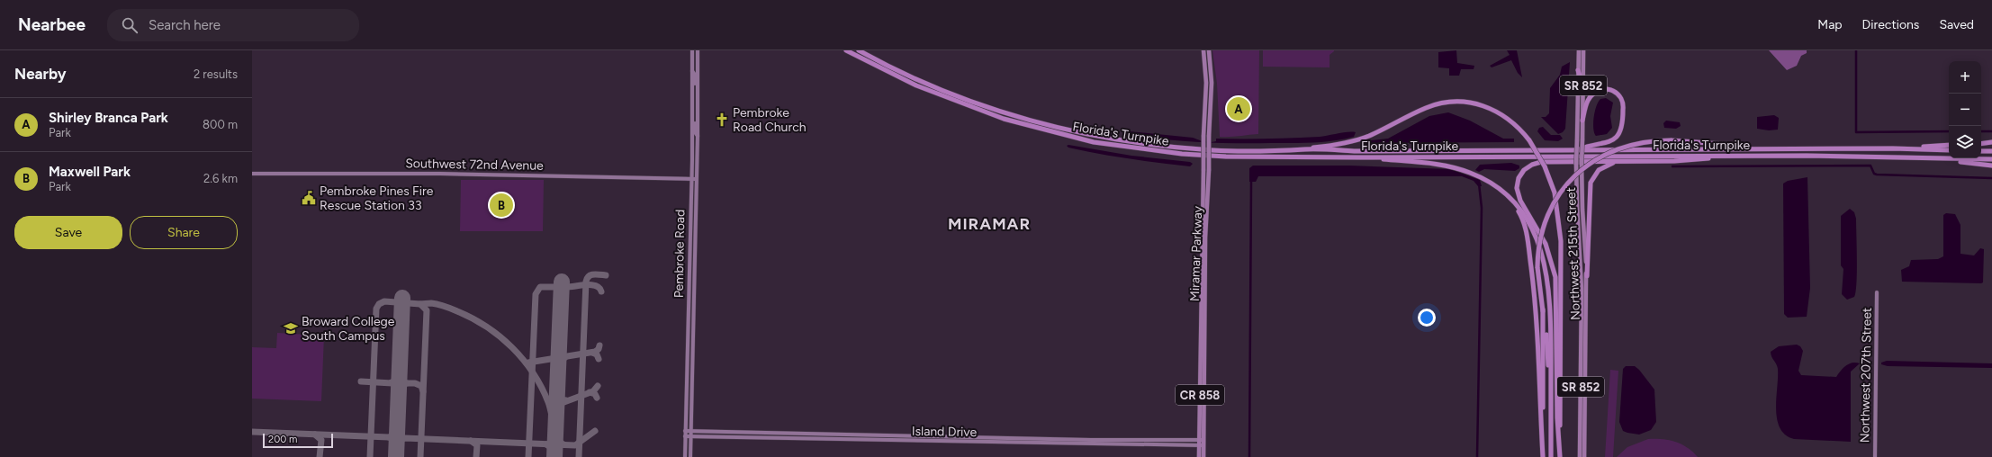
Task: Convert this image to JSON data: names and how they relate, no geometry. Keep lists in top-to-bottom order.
{
  "streets": {
    "highway": ["Florida's Turnpike"],
    "main road": [
      "SR 852",
      "Miramar Parkway",
      "Northwest 215th Street",
      "CR 858"
    ],
    "street": [
      "Southwest 72nd Avenue",
      "Pembroke Road",
      "Northwest 207th Street",
      "Island Drive"
    ]
  },
  "crossings": [
    ["Southwest 72nd Avenue", "Pembroke Road"],
    ["Pembroke Road", "Island Drive"],
    ["Miramar Parkway", "Island Drive"]
  ],
  "districts": ["MIRAMAR"],
  "places": {
    "church": ["Pembroke Road Church"],
    "public building": ["Pembroke Pines Fire Rescue Station 33"],
    "school or university": ["Broward College South Campus"]
  },
  "scale_bar": "200 m",
  "page": {
    "header": "Nearbee",
    "search": "Search here",
    "nav": ["Map", "Directions", "Saved"],
    "heading": ["Nearby", "2 results"],
    "map_buttons": ["+", "−"],
    "pins": ["A", "B"],
    "list": [
      {
        "mark": "A",
        "name": "Shirley Branca Park",
        "note": "Park",
        "value": "800 m"
      },
      {
        "mark": "B",
        "name": "Maxwell Park",
        "note": "Park",
        "value": "2.6 km"
      }
    ],
    "buttons": ["Save", "Share"],
    "scale": "200 m"
  }
}
